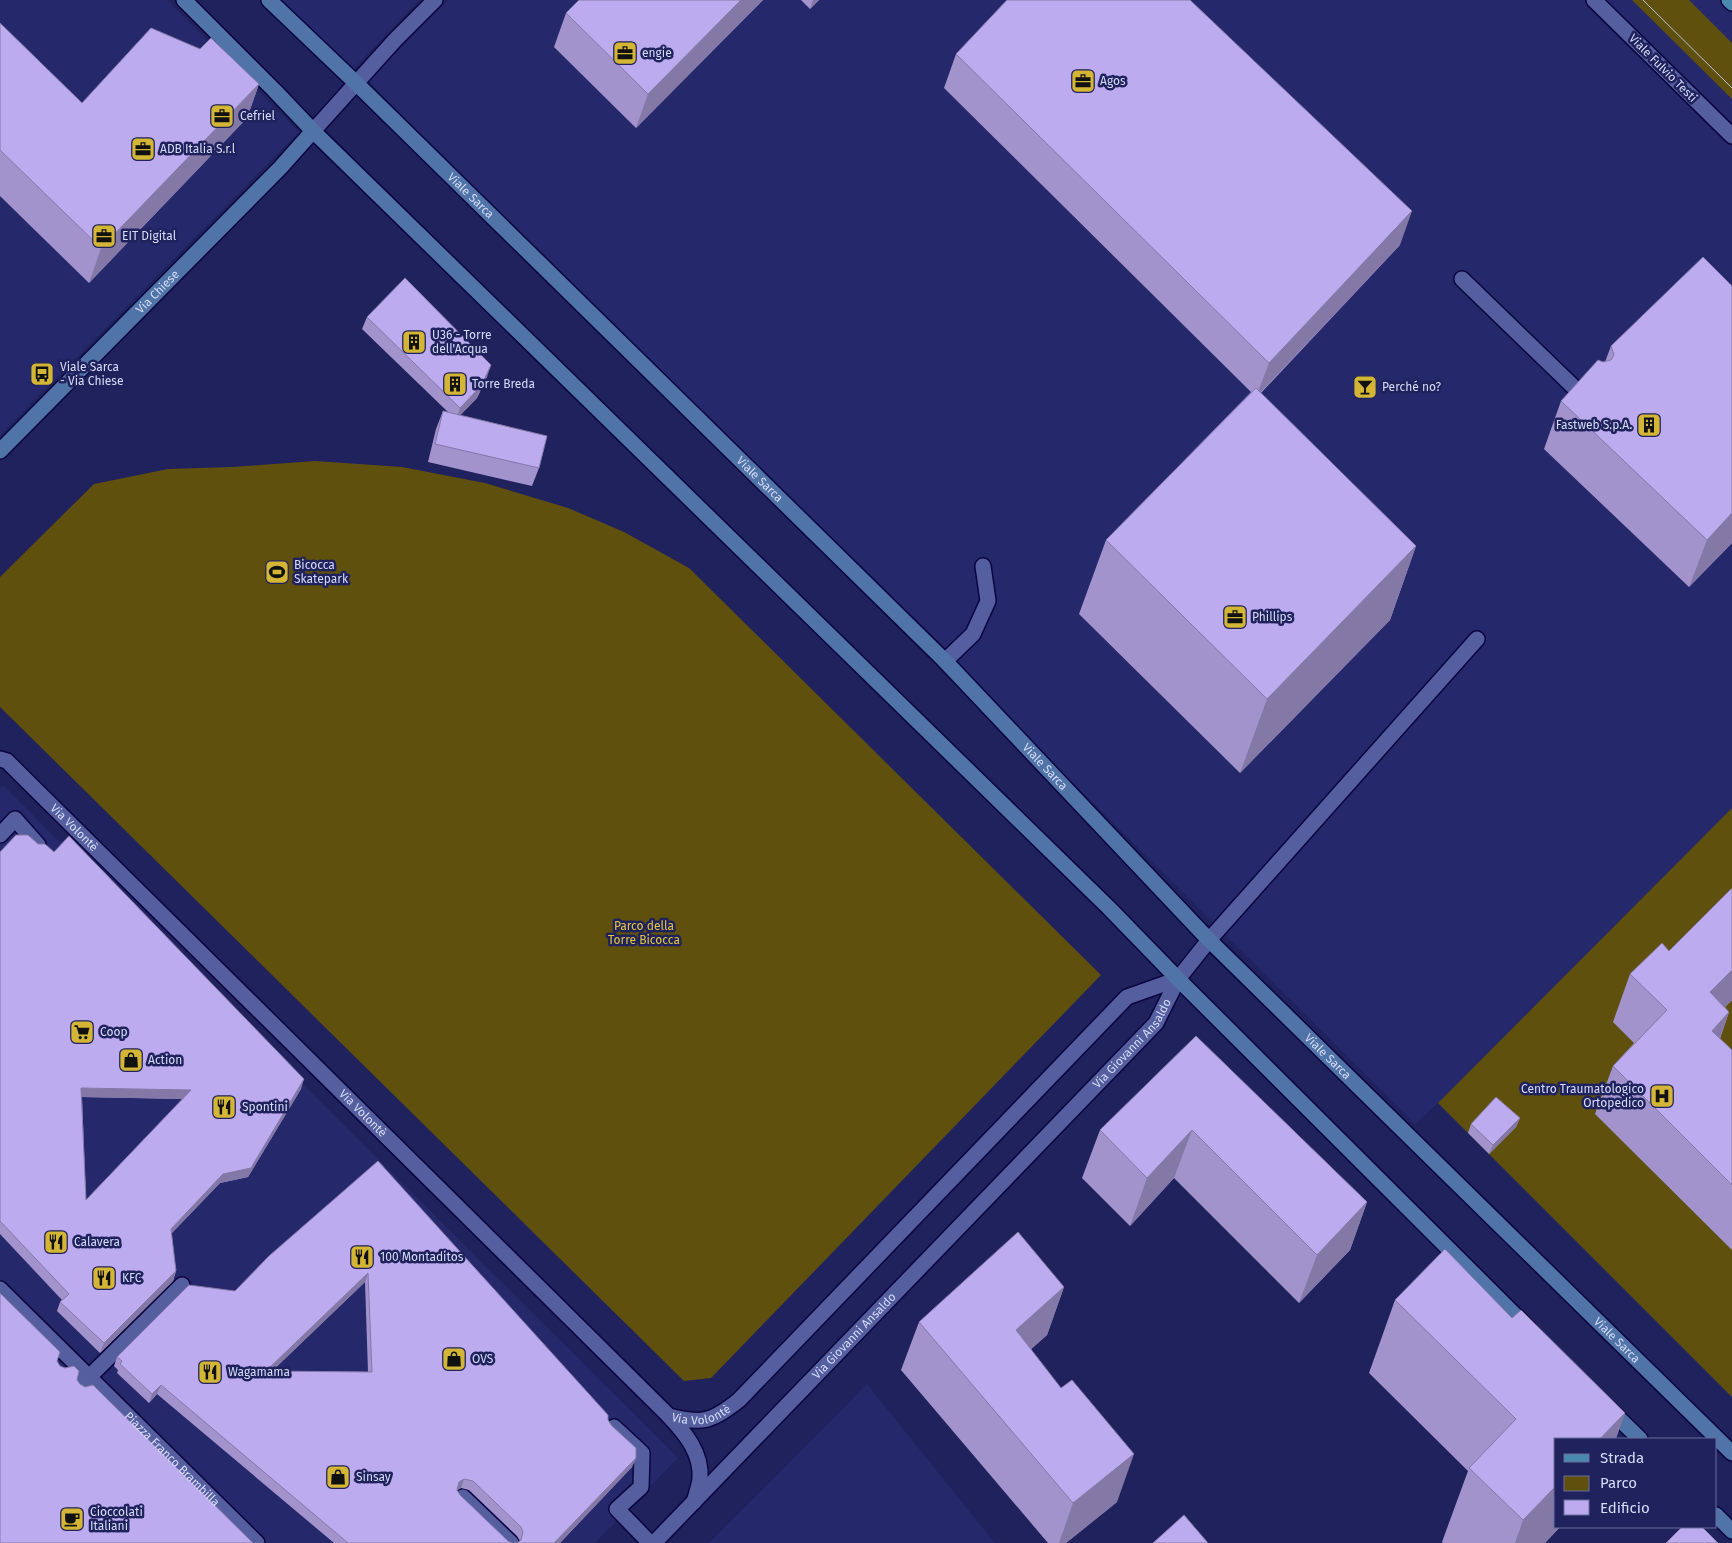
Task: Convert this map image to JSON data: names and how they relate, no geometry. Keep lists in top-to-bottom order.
{
  "streets": {
    "street": [
      "Viale Fulvio Testi",
      "Viale Sarca",
      "Via Chiese",
      "Via Volontè",
      "Via Giovanni Ansaldo",
      "Piazza Franco Brambilla"
    ]
  },
  "crossings": [
    ["Via Volontè", "Via Giovanni Ansaldo"]
  ],
  "parks": ["Parco della Torre Bicocca"],
  "places": {
    "office": [
      "engie",
      "Agos",
      "Cefriel",
      "ADB Italia S.r.l",
      "EIT Digital",
      "Phillips"
    ],
    "building": ["U36 - Torre dell'Acqua", "Torre Breda", "Fastweb S.p.A."],
    "bus stop": ["Viale Sarca - Via Chiese"],
    "bar": ["Perché no?"],
    "sports": ["Bicocca Skatepark"],
    "supermarket": ["Coop"],
    "shop": ["Action", "OVS", "Sinsay"],
    "hospital": ["Centro Traumatologico Ortopedico"],
    "restaurant": [
      "Spontini",
      "Calavera",
      "100 Montaditos",
      "KFC",
      "Wagamama"
    ],
    "cafe": ["Cioccolati Italiani"]
  },
  "legend": ["Strada", "Parco", "Edificio"]
}
